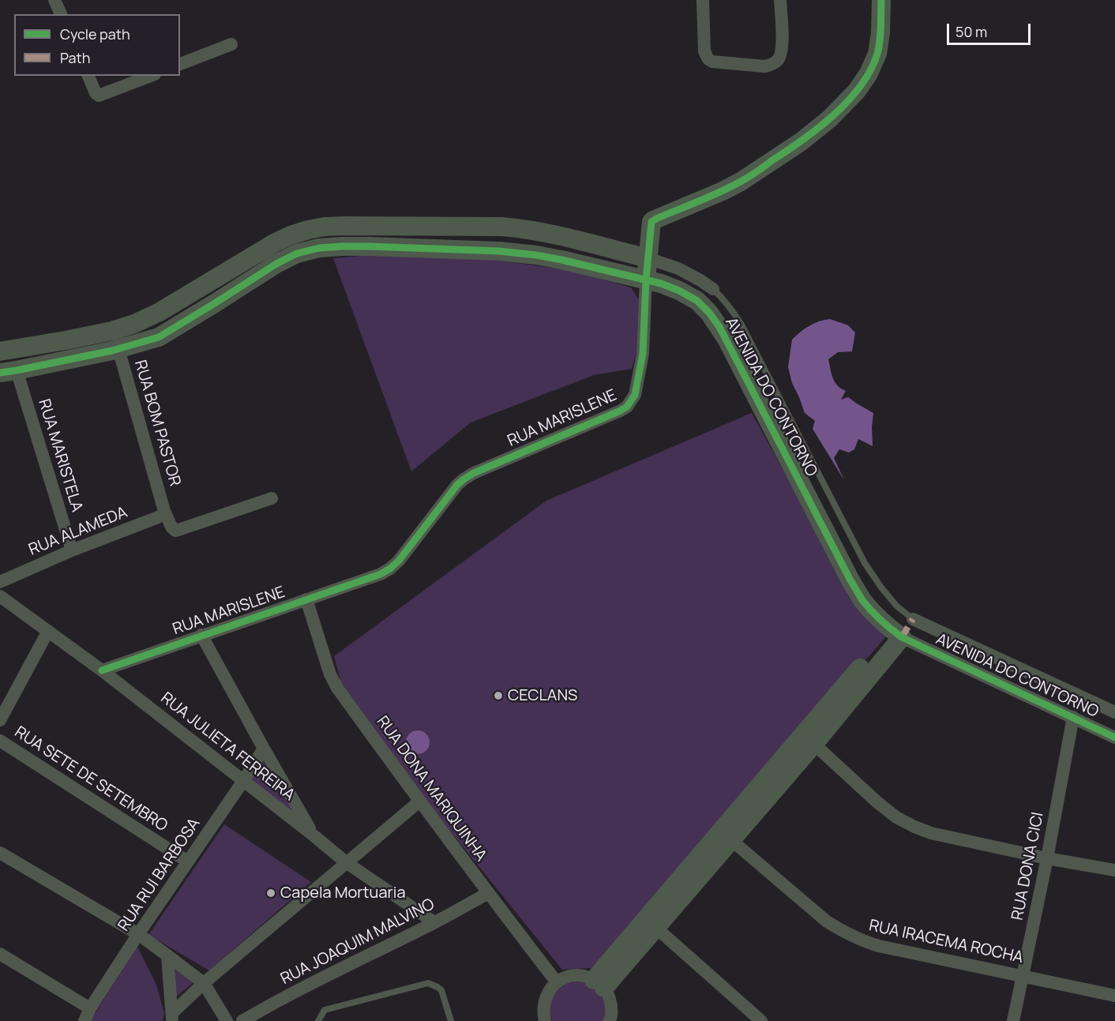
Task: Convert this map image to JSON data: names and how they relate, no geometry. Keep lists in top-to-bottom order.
{
  "streets": {
    "street": [
      "AVENIDA DO CONTORNO",
      "RUA MARISLENE",
      "RUA BOM PASTOR",
      "RUA MARISTELA",
      "RUA ALAMEDA",
      "RUA JULIETA FERREIRA",
      "RUA SETE DE SETEMBRO",
      "RUA DONA MARIQUINHA",
      "RUA DONA CICI",
      "RUA RUI BARBOSA",
      "RUA JOAQUIM MALVINO",
      "RUA IRACEMA ROCHA"
    ]
  },
  "crossings": [
    ["AVENIDA DO CONTORNO", "RUA MARISLENE"],
    ["AVENIDA DO CONTORNO", "RUA BOM PASTOR"],
    ["AVENIDA DO CONTORNO", "RUA MARISTELA"],
    ["AVENIDA DO CONTORNO", "RUA DONA CICI"],
    ["RUA MARISLENE", "RUA JULIETA FERREIRA"],
    ["RUA MARISLENE", "RUA DONA MARIQUINHA"],
    ["RUA BOM PASTOR", "RUA ALAMEDA"],
    ["RUA MARISTELA", "RUA ALAMEDA"],
    ["RUA JULIETA FERREIRA", "RUA RUI BARBOSA"],
    ["RUA JULIETA FERREIRA", "RUA JOAQUIM MALVINO"],
    ["RUA SETE DE SETEMBRO", "RUA RUI BARBOSA"],
    ["RUA DONA MARIQUINHA", "RUA JOAQUIM MALVINO"],
    ["RUA DONA CICI", "RUA IRACEMA ROCHA"]
  ],
  "places": ["CECLANS", "Capela Mortuaria"],
  "legend": ["Cycle path", "Path"],
  "scale_bar": "50 m"
}
